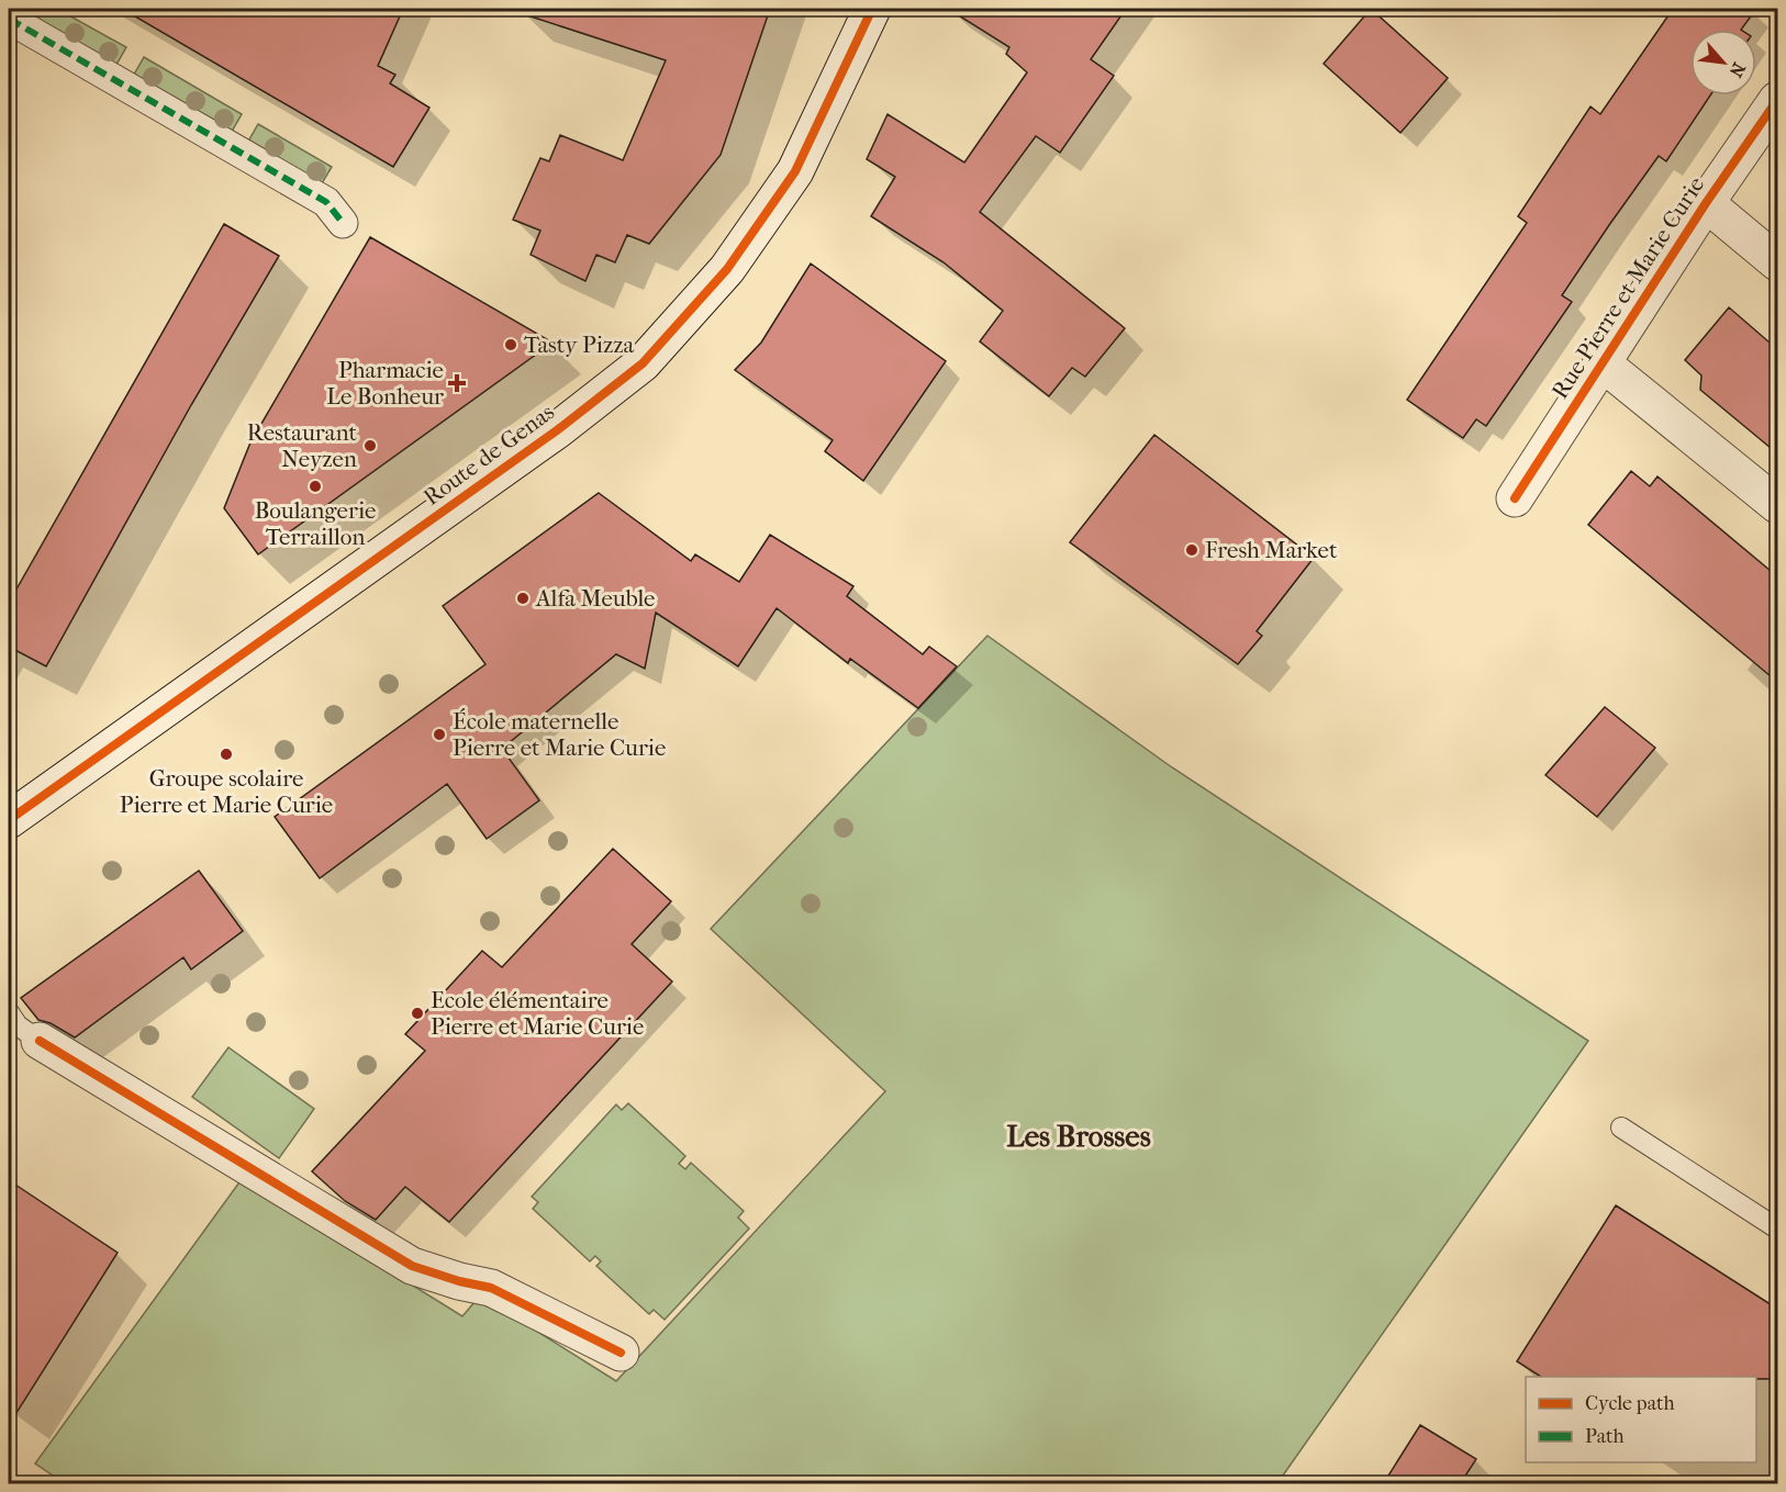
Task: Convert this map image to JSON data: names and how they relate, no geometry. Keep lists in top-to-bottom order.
{
  "streets": {
    "street": ["Rue Pierre et Marie Curie", "Route de Genas"]
  },
  "districts": ["Les Brosses"],
  "places": {
    "other": [
      "Tasty Pizza",
      "Restaurant Neyzen",
      "Boulangerie Terraillon",
      "Fresh Market",
      "Alfa Meuble",
      "École maternelle Pierre et Marie Curie",
      "Groupe scolaire Pierre et Marie Curie",
      "Ecole élémentaire Pierre et Marie Curie"
    ],
    "health": ["Pharmacie Le Bonheur"]
  },
  "legend": ["Cycle path", "Path"],
  "north": "bottom right"
}
